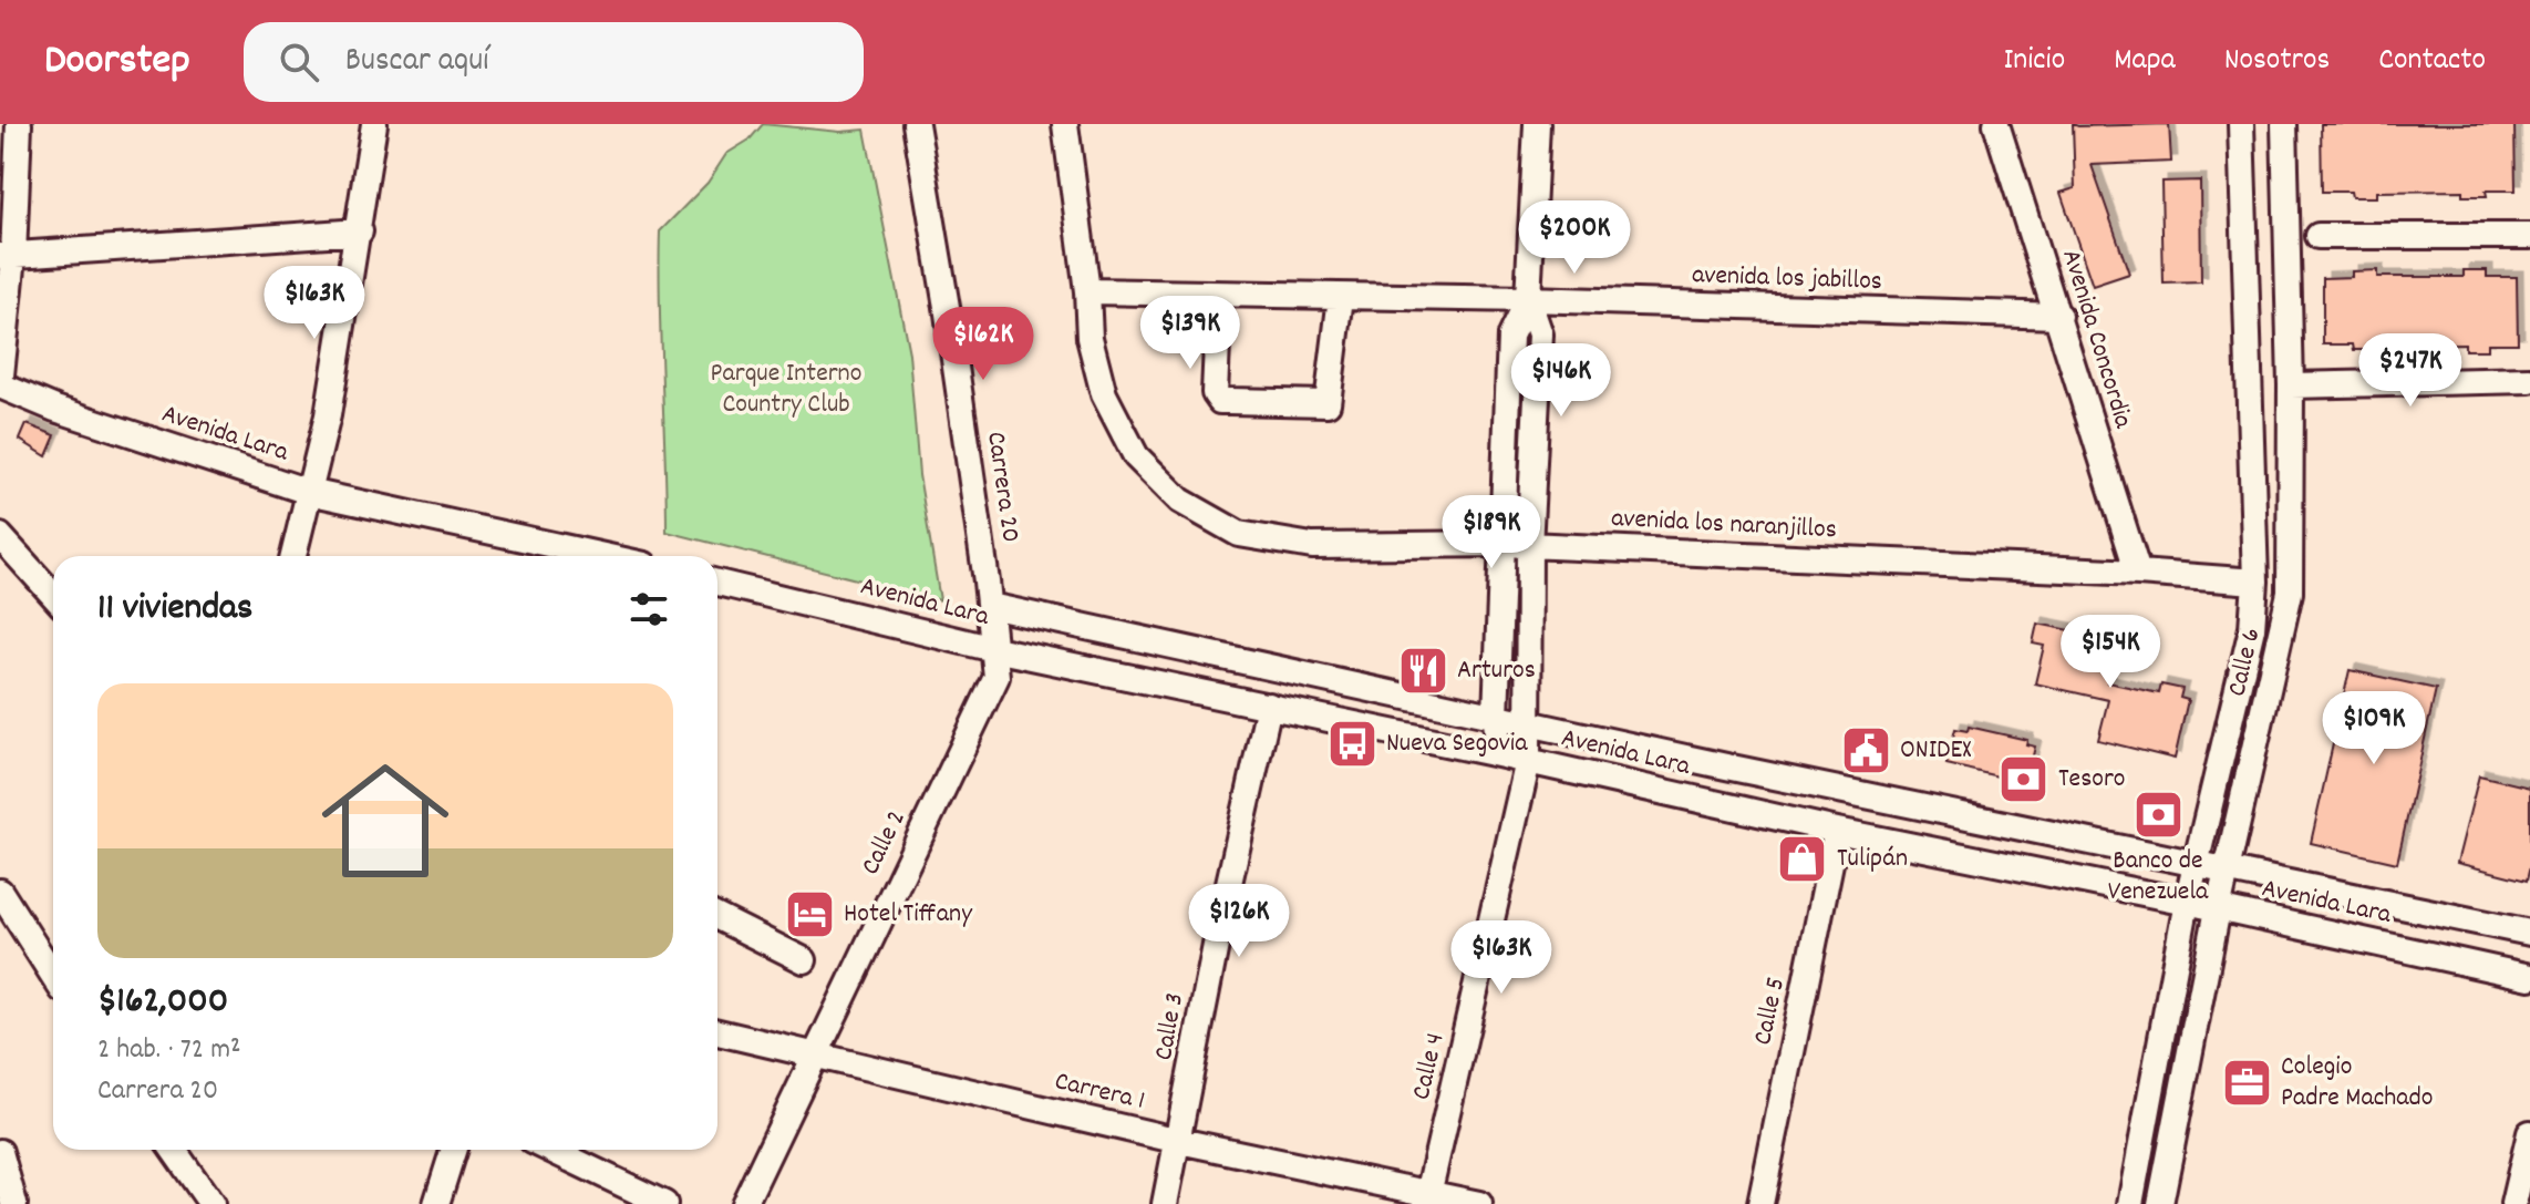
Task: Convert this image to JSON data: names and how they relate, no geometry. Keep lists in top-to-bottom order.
{
  "streets": {
    "street": [
      "avenida los jabillos",
      "Avenida Concordia",
      "Avenida Lara",
      "Carrera 20",
      "avenida los naranjillos",
      "Calle 6",
      "Calle 2",
      "Calle 5",
      "Calle 3",
      "Calle 4",
      "Carrera 1"
    ]
  },
  "crossings": [
    ["avenida los jabillos", "Avenida Concordia"],
    ["avenida los jabillos", "avenida los naranjillos"],
    ["avenida los jabillos", "Calle 4"],
    ["Avenida Concordia", "avenida los naranjillos"],
    ["Avenida Lara", "Carrera 20"],
    ["Avenida Lara", "Calle 6"],
    ["Avenida Lara", "Calle 2"],
    ["Avenida Lara", "Calle 5"],
    ["Avenida Lara", "Calle 3"],
    ["Avenida Lara", "Calle 4"],
    ["Carrera 20", "Calle 2"],
    ["avenida los naranjillos", "Calle 4"],
    ["Calle 2", "Carrera 1"],
    ["Calle 3", "Carrera 1"],
    ["Calle 4", "Carrera 1"]
  ],
  "parks": ["Parque Interno Country Club"],
  "places": {
    "restaurant": ["Arturos"],
    "bus stop": ["Nueva Segovia"],
    "public building": ["ONIDEX"],
    "bank": ["Tesoro", "Banco de Venezuela"],
    "shop": ["Tulipán"],
    "hotel": ["Hotel Tiffany"],
    "office": ["Colegio Padre Machado"]
  },
  "page": {
    "header": "Doorstep",
    "search": "Buscar aquí",
    "nav": [
      "Inicio",
      "Mapa",
      "Nosotros",
      "Contacto"
    ],
    "price": [
      "$200K",
      "$163K",
      "$139K",
      "$162K",
      "$247K",
      "$146K",
      "$189K",
      "$154K",
      "$109K",
      "$126K",
      "$163K"
    ],
    "heading": "11 viviendas",
    "list": [
      {
        "name": "$162,000",
        "note": "2 hab. · 72 m² · Carrera 20"
      }
    ]
  }
}
